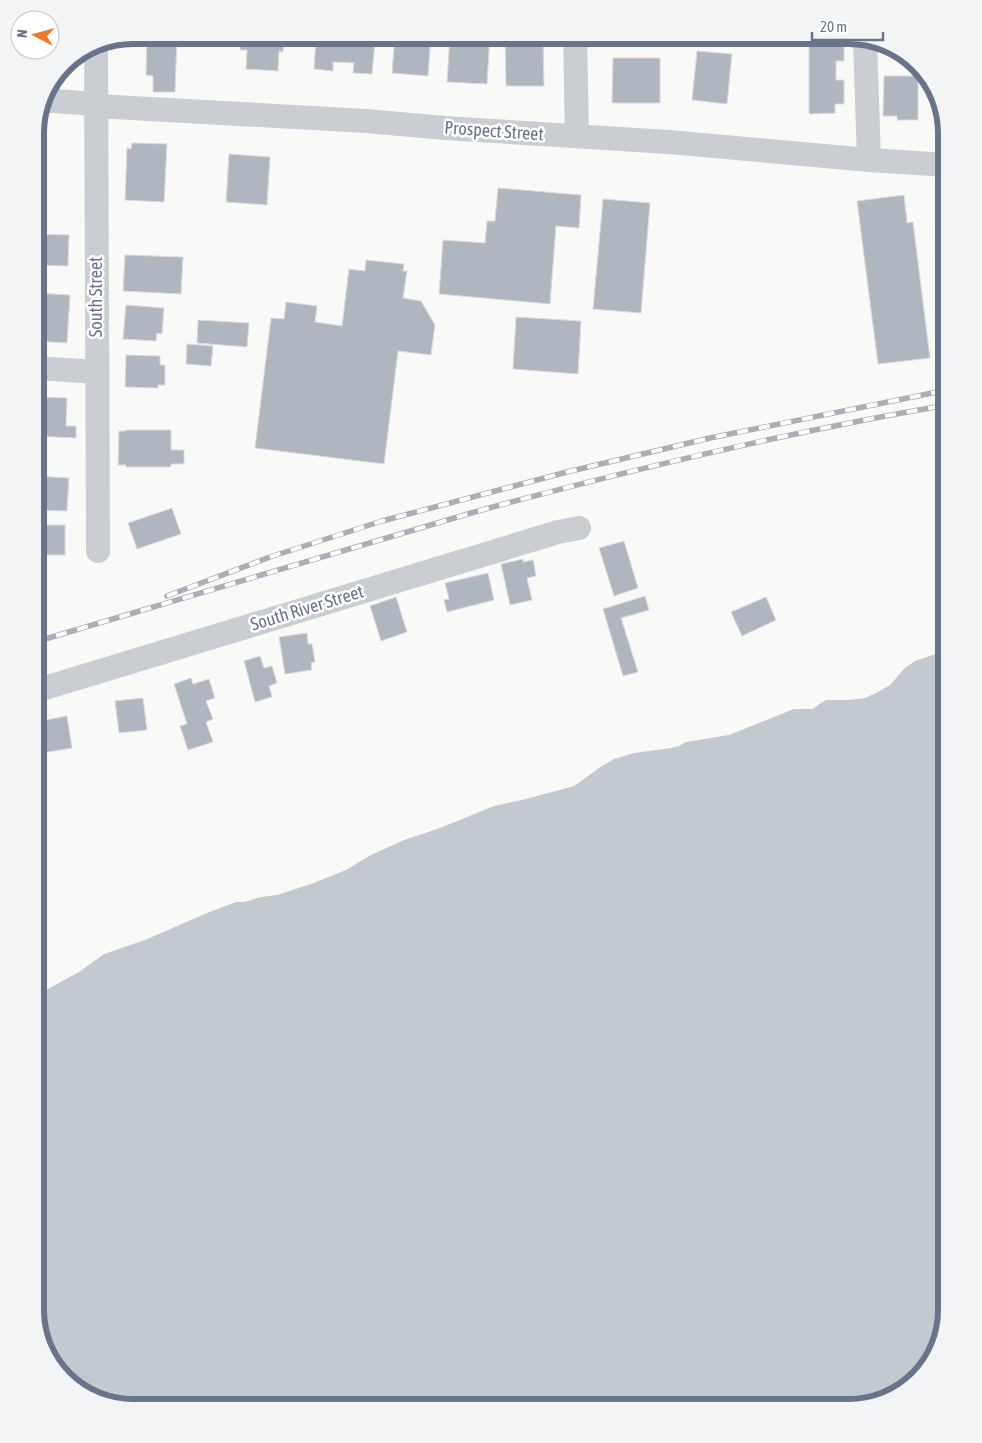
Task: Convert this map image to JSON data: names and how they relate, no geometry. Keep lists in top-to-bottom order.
{
  "streets": {
    "street": ["Prospect Street", "South Street", "South River Street"]
  },
  "crossings": [
    ["Prospect Street", "South Street"]
  ],
  "scale_bar": "20 m",
  "north": "left"
}
